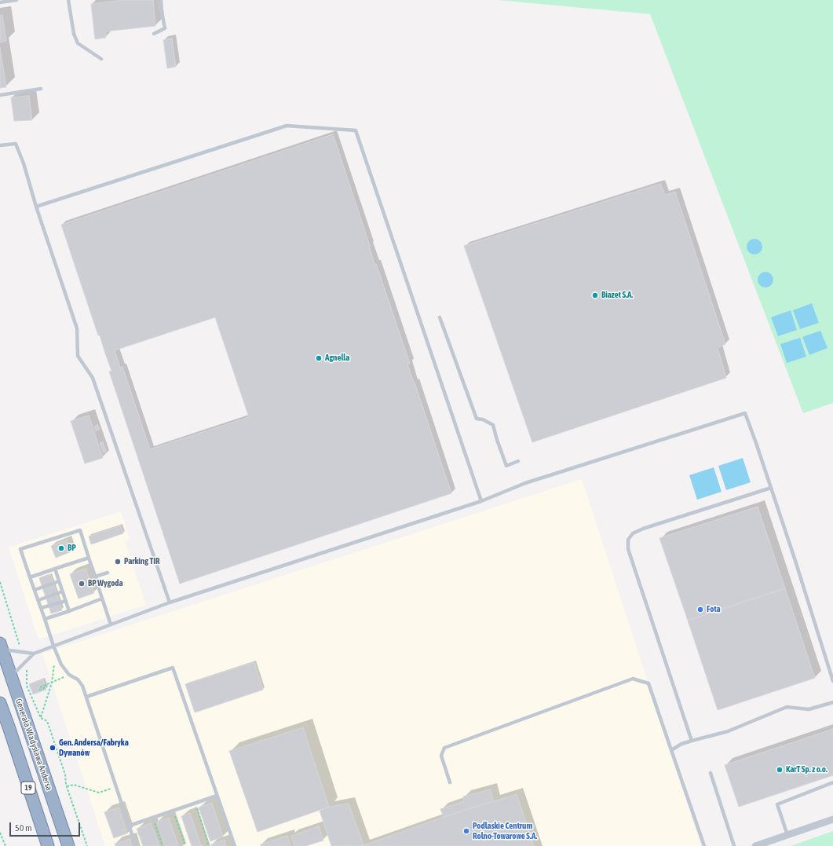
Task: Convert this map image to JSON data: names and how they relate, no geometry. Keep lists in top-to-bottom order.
{
  "streets": {
    "highway": ["Generała Władysława Andersa", "19"]
  },
  "places": [
    "Biazet S.A.",
    "Agnella",
    "BP",
    "Parking TIR",
    "BP Wygoda",
    "Fota",
    "Gen. Andersa/Fabryka Dywanów",
    "KarT Sp. z o.o.",
    "Podlaskie Centrum Rolno-Towarowe S.A."
  ],
  "scale_bar": "50 m"
}
